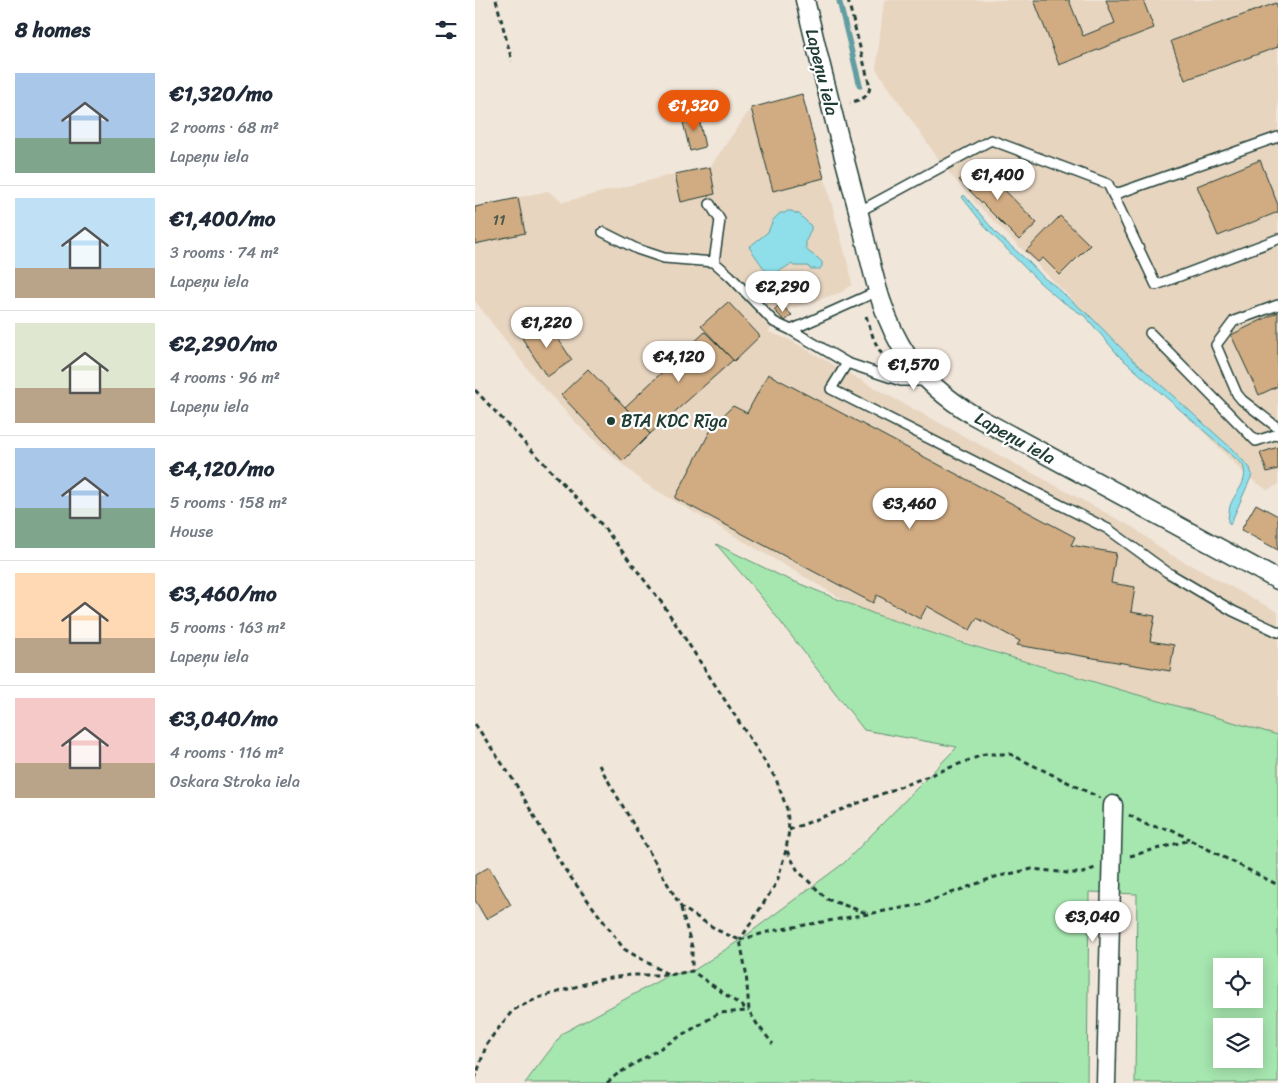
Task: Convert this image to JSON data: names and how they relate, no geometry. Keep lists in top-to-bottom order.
{
  "streets": {
    "street": ["Lapeņu iela"]
  },
  "places": ["BTA KDC Rīga"],
  "house_numbers": ["11"],
  "page": {
    "heading": "8 homes",
    "list": [
      {
        "name": "€1,320/mo",
        "note": "2 rooms · 68 m² · Lapeņu iela"
      },
      {
        "name": "€1,400/mo",
        "note": "3 rooms · 74 m² · Lapeņu iela"
      },
      {
        "name": "€2,290/mo",
        "note": "4 rooms · 96 m² · Lapeņu iela"
      },
      {
        "name": "€4,120/mo",
        "note": "5 rooms · 158 m² · House"
      },
      {
        "name": "€3,460/mo",
        "note": "5 rooms · 163 m² · Lapeņu iela"
      },
      {
        "name": "€3,040/mo",
        "note": "4 rooms · 116 m² · Oskara Stroka iela"
      }
    ],
    "price": [
      "€1,320",
      "€1,400",
      "€2,290",
      "€1,220",
      "€4,120",
      "€1,570",
      "€3,460",
      "€3,040"
    ]
  }
}
